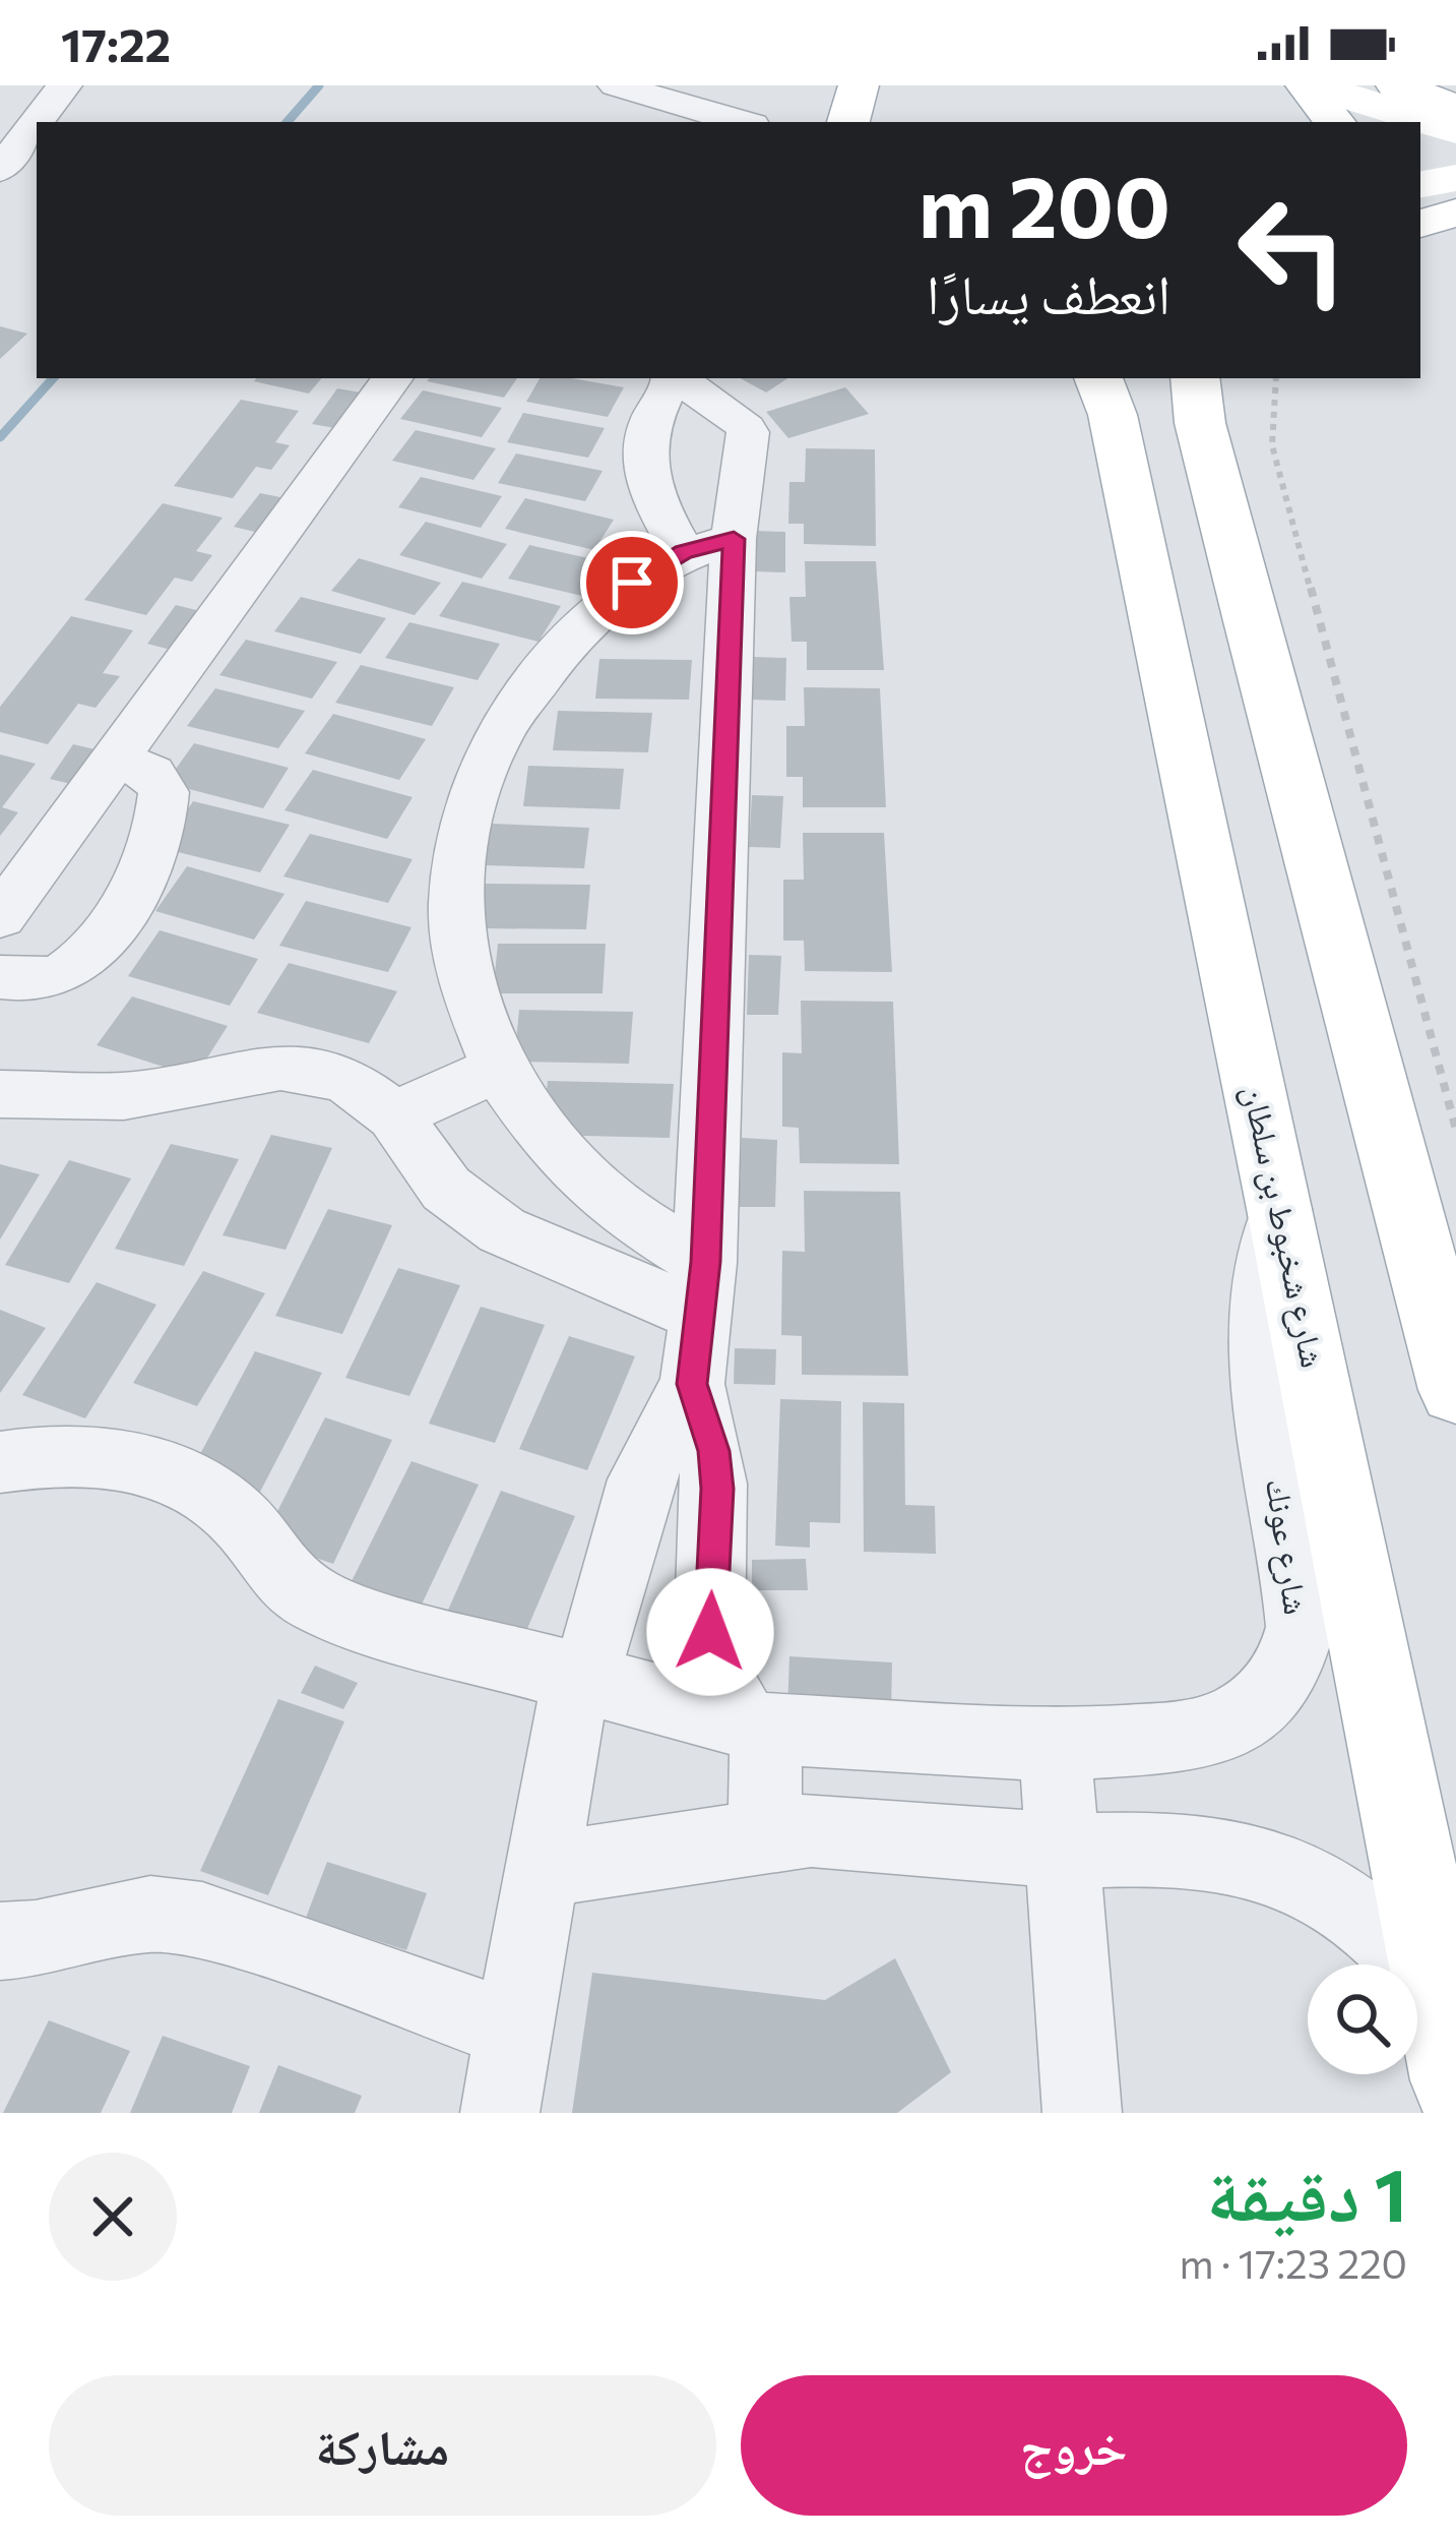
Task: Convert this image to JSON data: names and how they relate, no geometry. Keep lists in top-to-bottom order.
{
  "streets": {
    "main road": ["شارع شخبوط بن سلطان"],
    "street": ["شارع عونك"]
  },
  "crossings": [
    ["شارع شخبوط بن سلطان", "شارع عونك"]
  ],
  "page": {
    "status": "17:22",
    "turn": ["200 m", "انعطف يسارًا"],
    "heading": ["1 دقيقة", "220 m · 17:23"],
    "buttons": ["خروج", "مشاركة"]
  }
}
